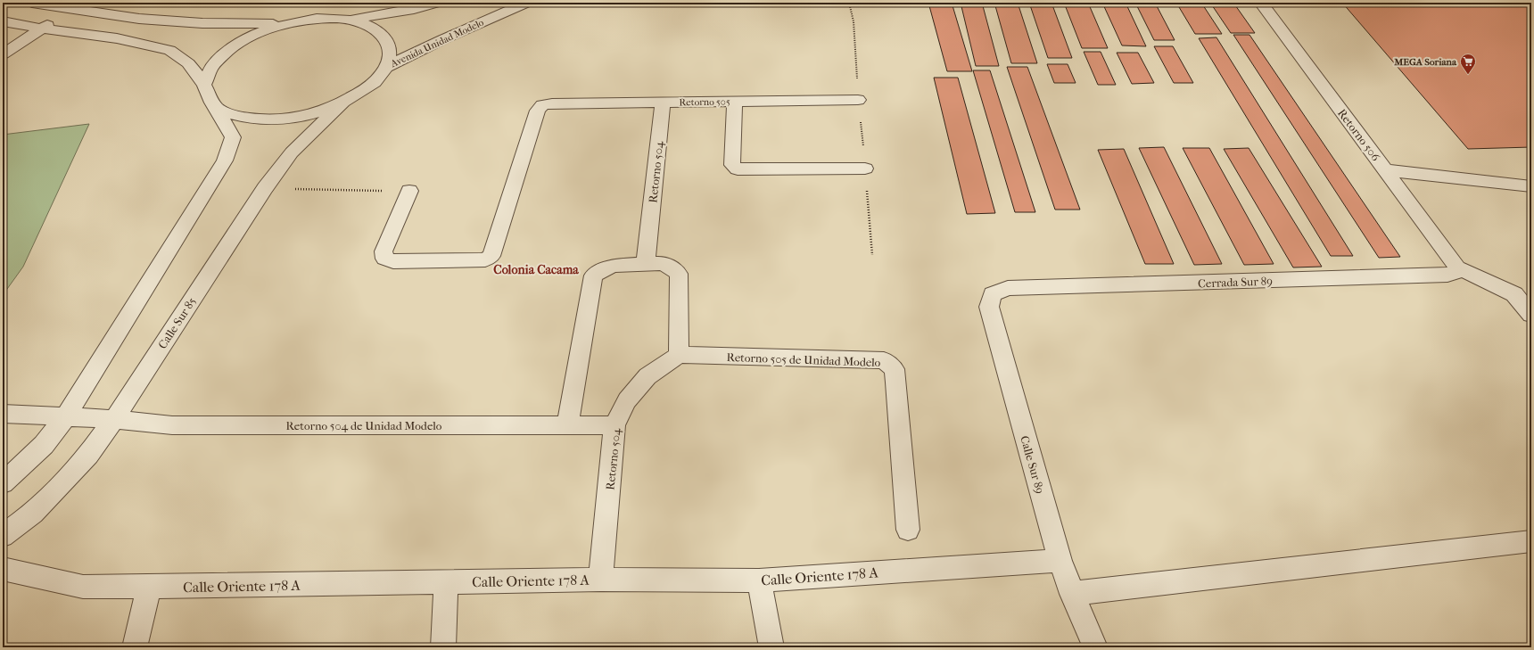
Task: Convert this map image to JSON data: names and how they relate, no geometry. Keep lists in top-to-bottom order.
{
  "streets": {
    "street": [
      "Avenida Unidad Modelo",
      "Retorno 505",
      "Retorno 506",
      "Retorno 504",
      "Cerrada Sur 89",
      "Calle Sur 85",
      "Retorno 505 de Unidad Modelo",
      "Retorno 504 de Unidad Modelo",
      "Calle Sur 89",
      "Calle Oriente 178 A"
    ]
  },
  "crossings": [
    ["Retorno 505", "Retorno 504"],
    ["Retorno 506", "Cerrada Sur 89"],
    ["Retorno 504", "Retorno 505 de Unidad Modelo"],
    ["Retorno 504", "Retorno 504 de Unidad Modelo"],
    ["Retorno 504", "Calle Oriente 178 A"],
    ["Cerrada Sur 89", "Calle Sur 89"],
    ["Calle Sur 85", "Retorno 504 de Unidad Modelo"],
    ["Calle Sur 89", "Calle Oriente 178 A"]
  ],
  "districts": ["Colonia Cacama"],
  "places": {
    "supermarket": ["MEGA Soriana"]
  }
}
